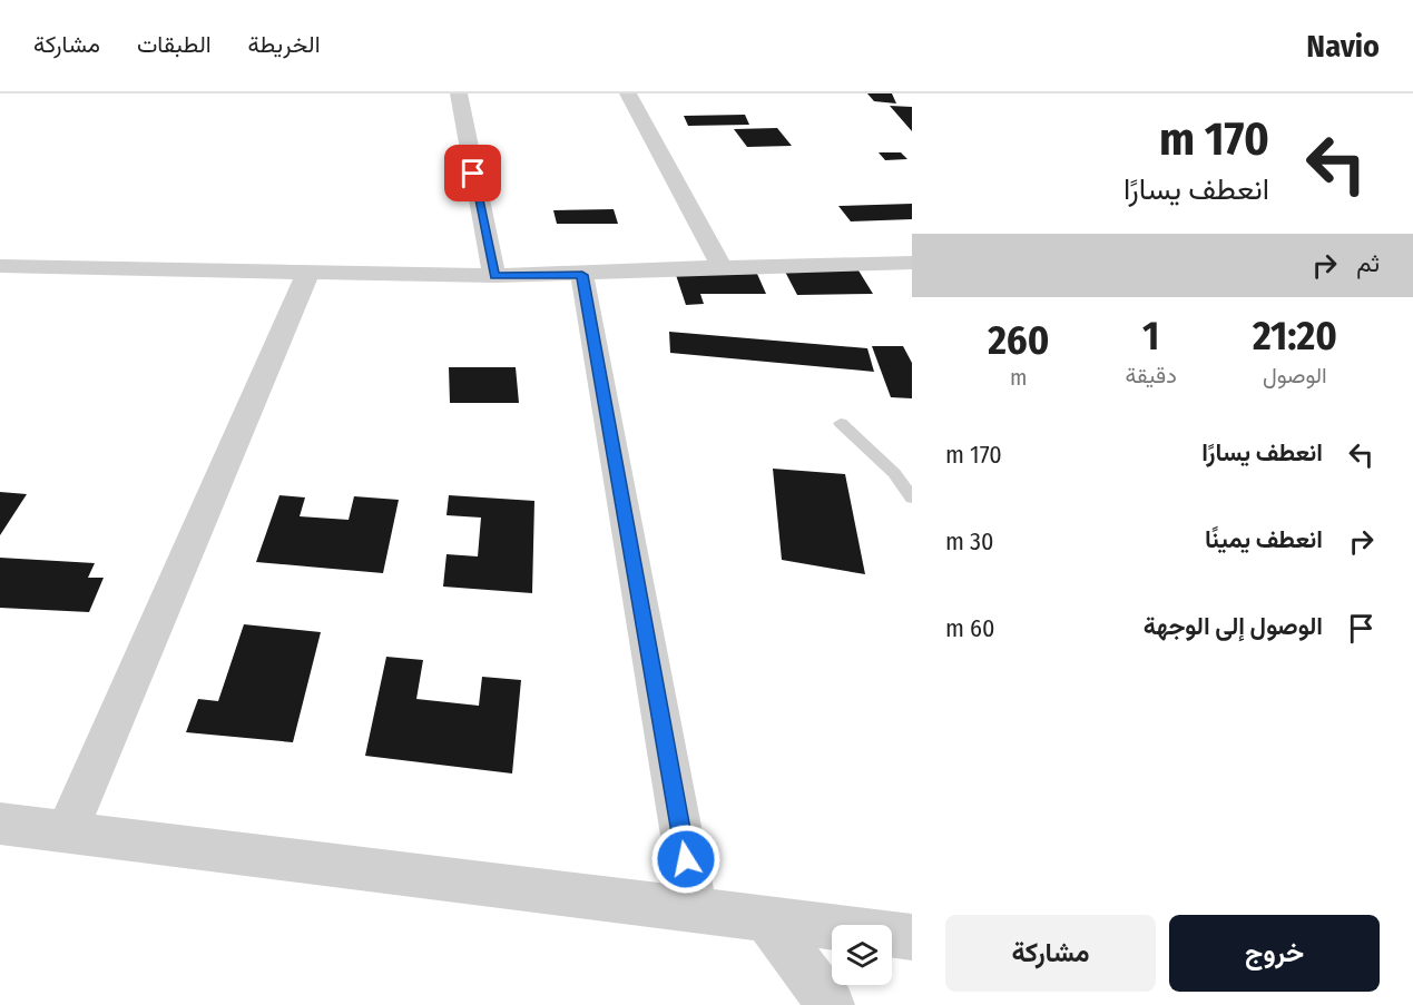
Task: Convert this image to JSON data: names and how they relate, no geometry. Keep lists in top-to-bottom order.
{
  "page": {
    "header": "Navio",
    "nav": ["الخريطة", "الطبقات", "مشاركة"],
    "turn": ["170 m", "انعطف يسارًا"],
    "then": "ثم",
    "eta": [
      "21:20",
      "الوصول",
      "1",
      "دقيقة",
      "260",
      "m"
    ],
    "list": [
      {
        "name": "انعطف يسارًا",
        "value": "170 m"
      },
      {
        "name": "انعطف يمينًا",
        "value": "30 m"
      },
      {
        "name": "الوصول إلى الوجهة",
        "value": "60 m"
      }
    ],
    "buttons": ["خروج", "مشاركة"]
  }
}
